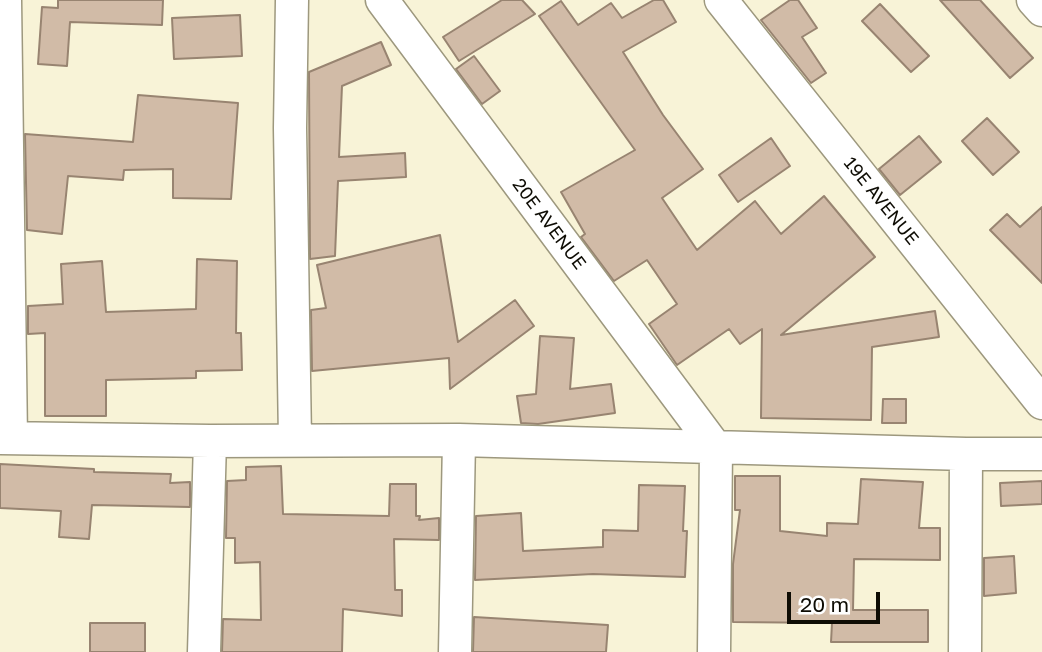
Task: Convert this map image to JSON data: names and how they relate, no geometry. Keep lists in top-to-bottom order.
{
  "streets": {
    "street": ["19E AVENUE", "20E AVENUE"]
  },
  "scale_bar": "20 m"
}
